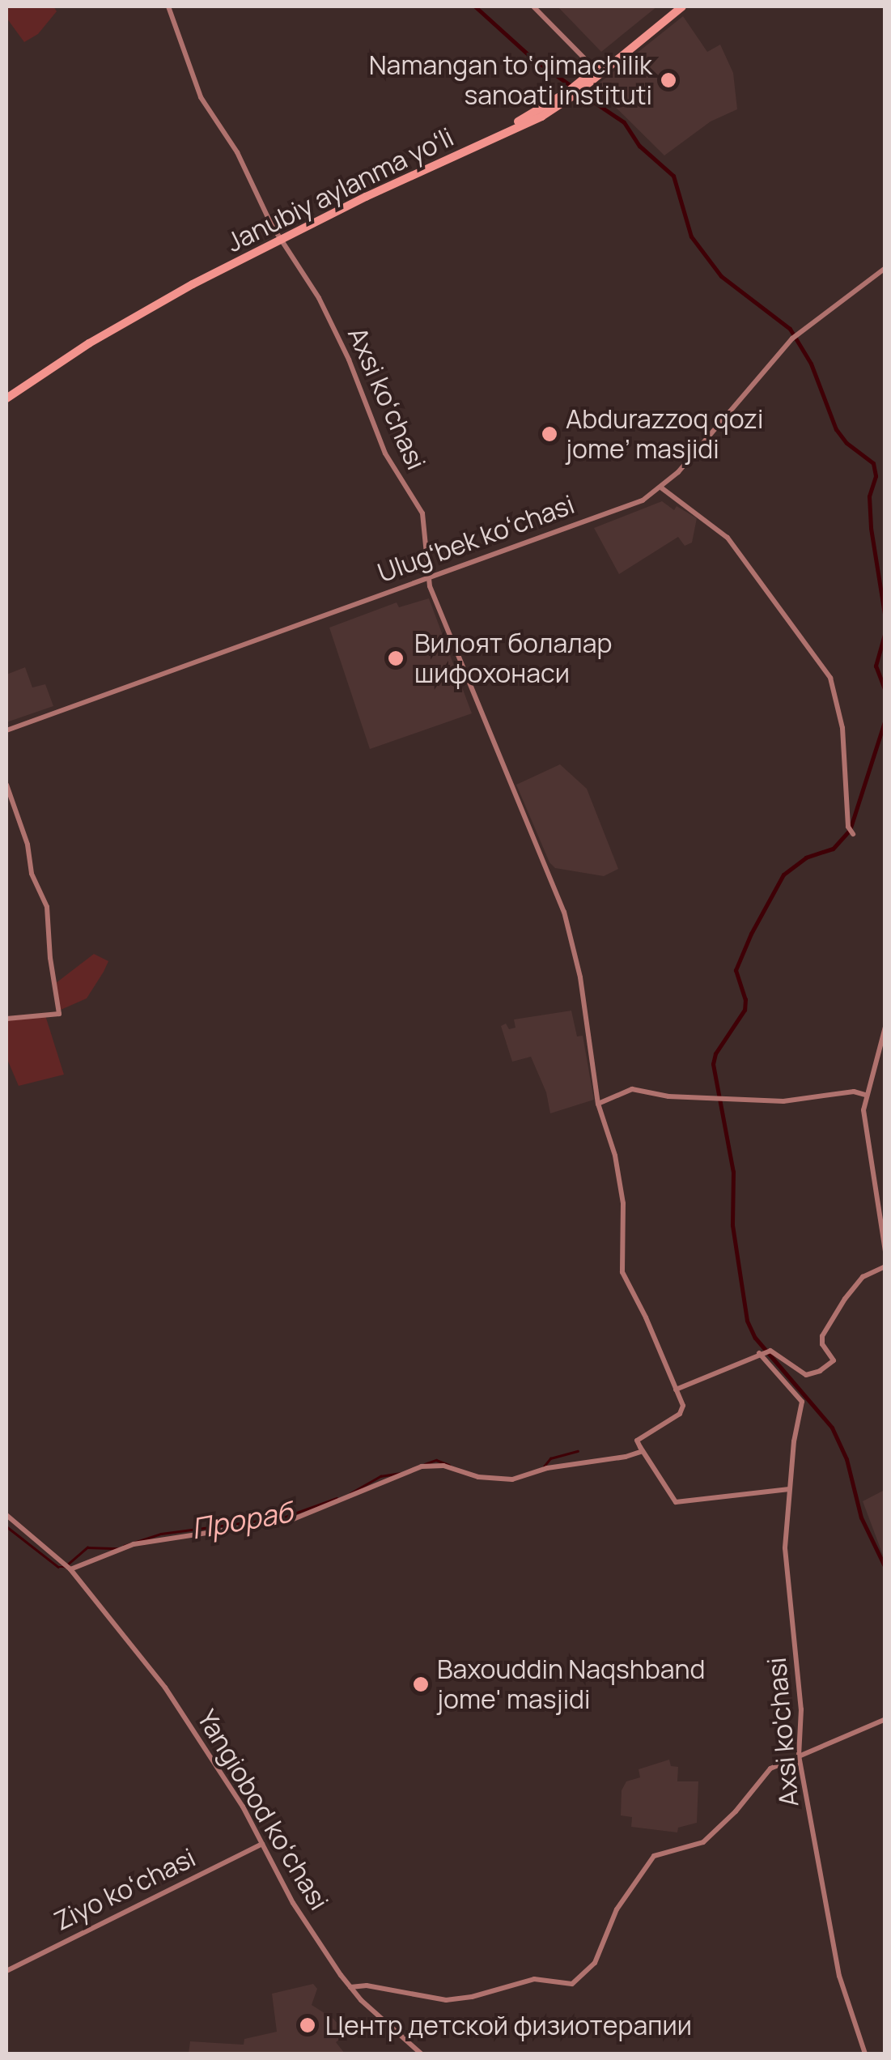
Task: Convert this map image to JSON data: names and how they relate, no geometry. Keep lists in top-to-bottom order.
{
  "streets": {
    "highway": ["Janubiy aylanma yoʻli"],
    "street": [
      "Axsi koʻchasi",
      "Ulugʻbek koʻchasi",
      "Axsi ko'chasi",
      "Yangiobod koʻchasi",
      "Ziyo koʻchasi"
    ]
  },
  "crossings": [
    ["Janubiy aylanma yoʻli", "Axsi koʻchasi"],
    ["Axsi koʻchasi", "Ulugʻbek koʻchasi"],
    ["Yangiobod koʻchasi", "Ziyo koʻchasi"]
  ],
  "water": ["Прораб"],
  "places": [
    "Namangan to‘qimachilik sanoati instituti",
    "Abdurazzoq qozi jome’ masjidi",
    "Вилоят болалар шифохонаси",
    "Baxouddin Naqshband jome' masjidi",
    "Центр детской физиотерапии"
  ]
}
